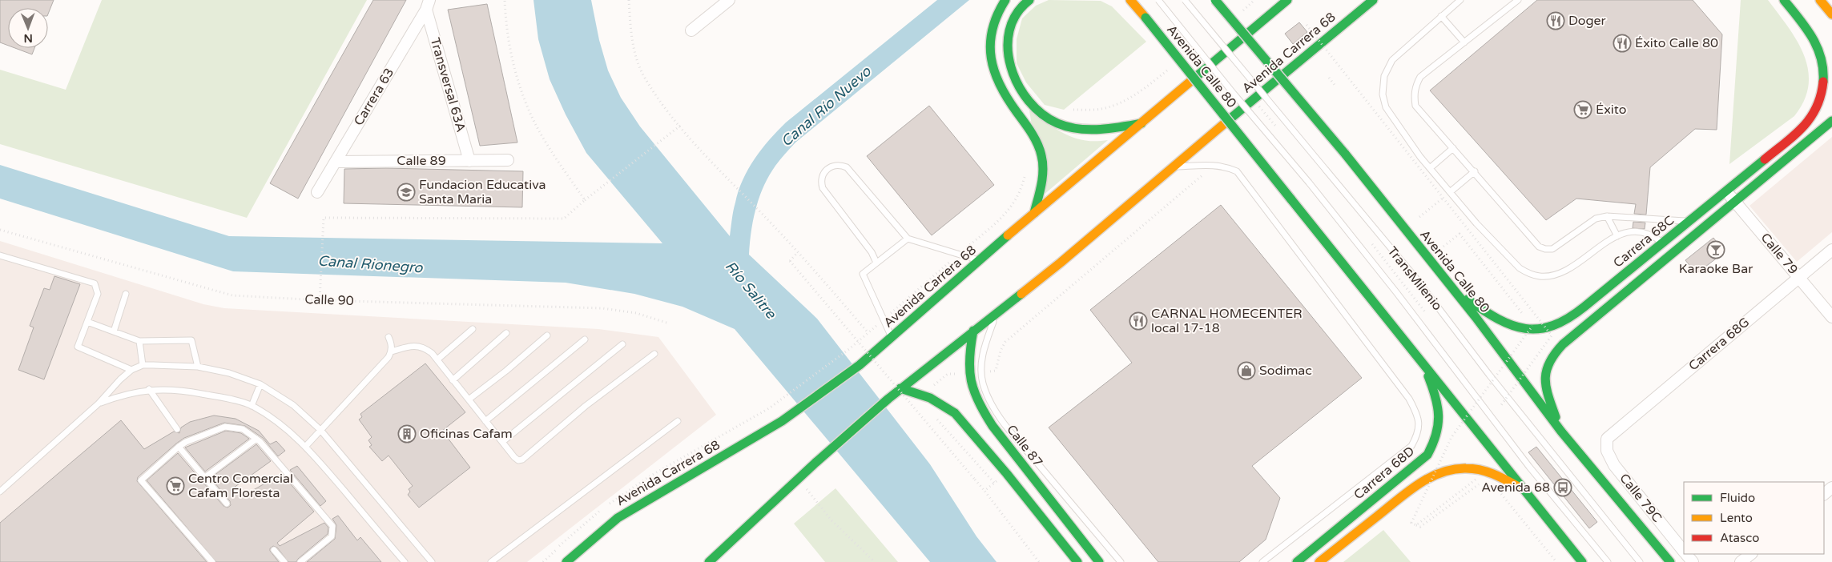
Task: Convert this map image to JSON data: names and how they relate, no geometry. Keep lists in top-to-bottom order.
{
  "streets": {
    "main road": [
      "Avenida Carrera 68",
      "Avenida Calle 80",
      "Carrera 68C",
      "Calle 87",
      "Carrera 68D"
    ],
    "street": [
      "Transversal 63A",
      "Carrera 63",
      "Calle 89",
      "Calle 79",
      "Carrera 68G",
      "Calle 79C"
    ],
    "lane": ["TransMilenio"],
    "path": ["Calle 90"]
  },
  "crossings": [
    ["Avenida Carrera 68", "Calle 87"],
    ["Avenida Calle 80", "Carrera 68C"],
    ["Avenida Calle 80", "Carrera 68D"],
    ["Transversal 63A", "Carrera 63"],
    ["Transversal 63A", "Calle 89"],
    ["Carrera 63", "Calle 89"],
    ["Carrera 68C", "Calle 79"],
    ["Calle 79", "Carrera 68G"],
    ["Carrera 68G", "Calle 79C"]
  ],
  "water": ["Canal Río Nuevo", "Canal Rionegro", "Río Salitre"],
  "places": {
    "restaurant": ["Doger", "Éxito Calle 80", "CARNAL HOMECENTER local 17-18"],
    "supermarket": ["Éxito", "Centro Comercial Cafam Floresta"],
    "school or university": ["Fundacion Educativa Santa Maria"],
    "bar": ["Karaoke Bar"],
    "shop": ["Sodimac"],
    "building": ["Oficinas Cafam"],
    "bus stop": ["Avenida 68"]
  },
  "legend": ["Fluido", "Lento", "Atasco"],
  "north": "bottom"
}
